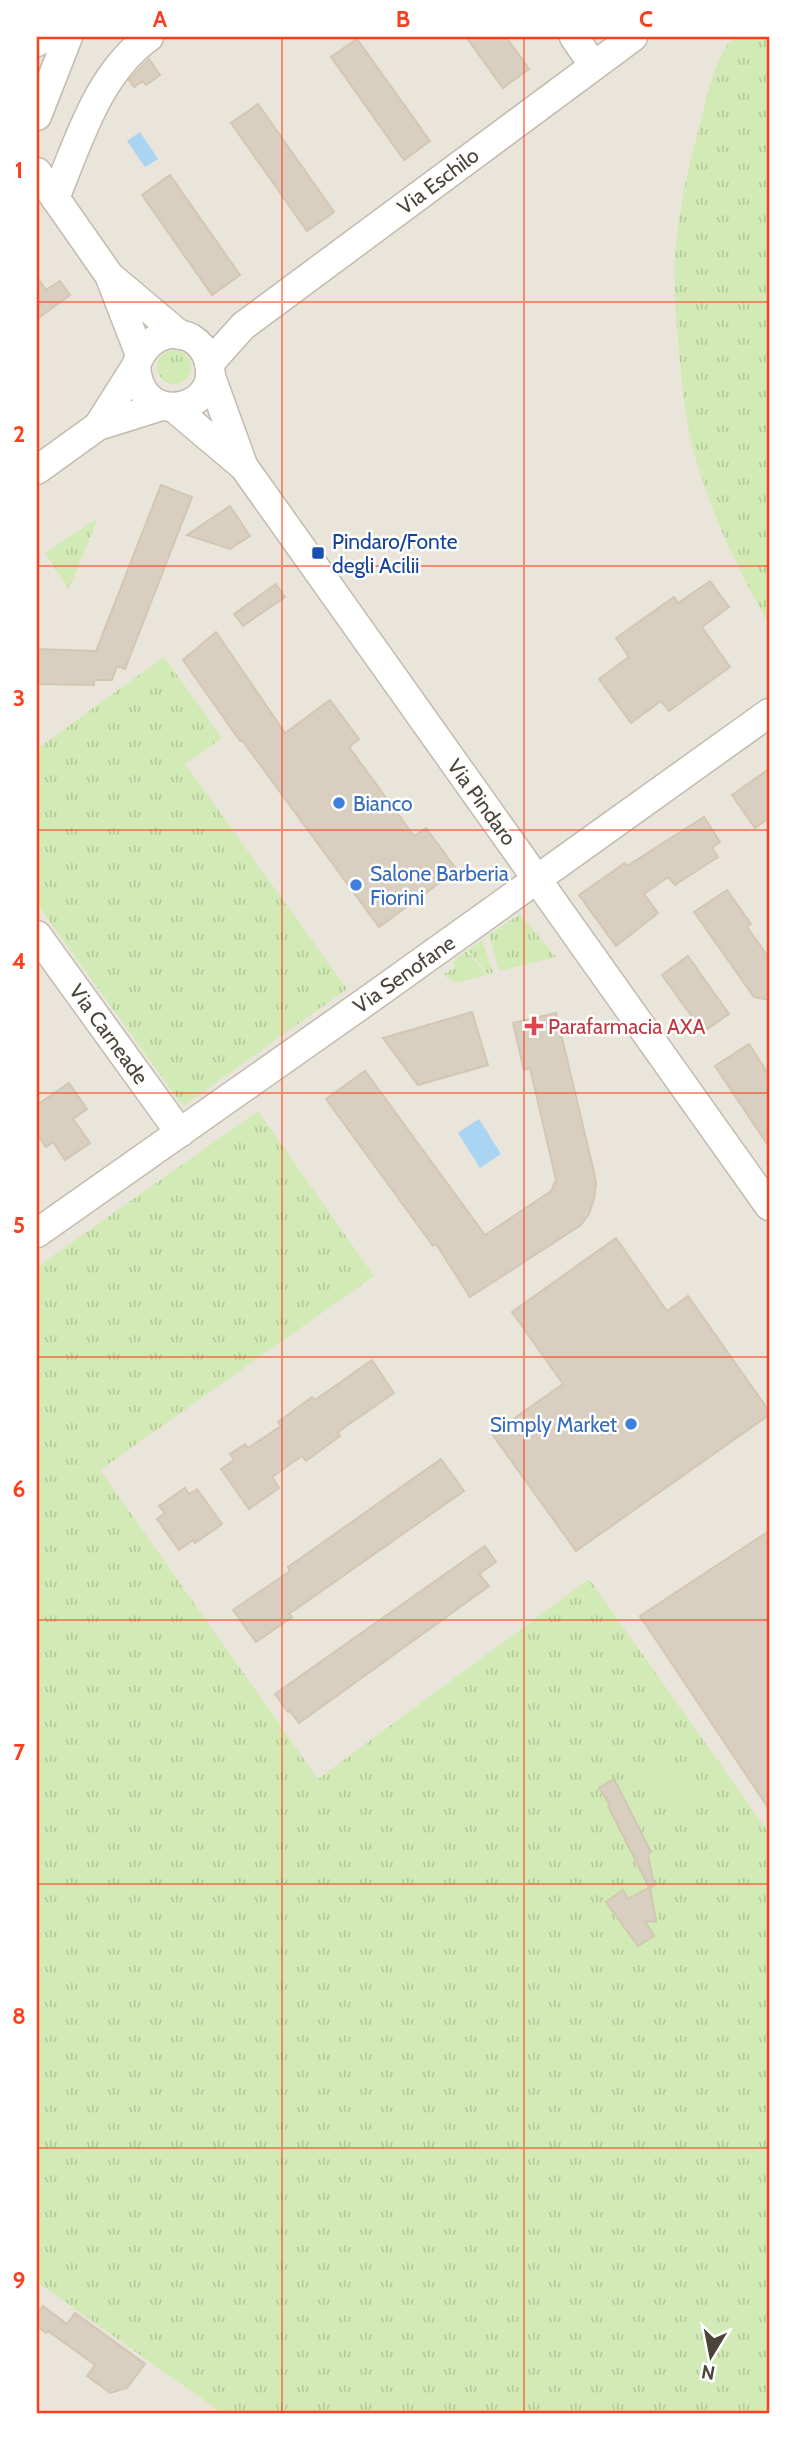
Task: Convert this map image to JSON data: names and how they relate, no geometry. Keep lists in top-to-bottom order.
{
  "streets": {
    "street": [
      "Via Eschilo",
      "Via Pindaro",
      "Via Senofane",
      "Via Carneade"
    ]
  },
  "crossings": [
    ["Via Pindaro", "Via Senofane"],
    ["Via Senofane", "Via Carneade"]
  ],
  "places": {
    "transit": ["Pindaro/Fonte degli Acilii"],
    "other": ["Bianco", "Salone Barberia Fiorini", "Simply Market"],
    "health": ["Parafarmacia AXA"]
  },
  "north": "bottom",
  "grid": {
    "columns": ["A", "B", "C"],
    "rows": [
      "1",
      "2",
      "3",
      "4",
      "5",
      "6",
      "7",
      "8",
      "9"
    ]
  }
}
